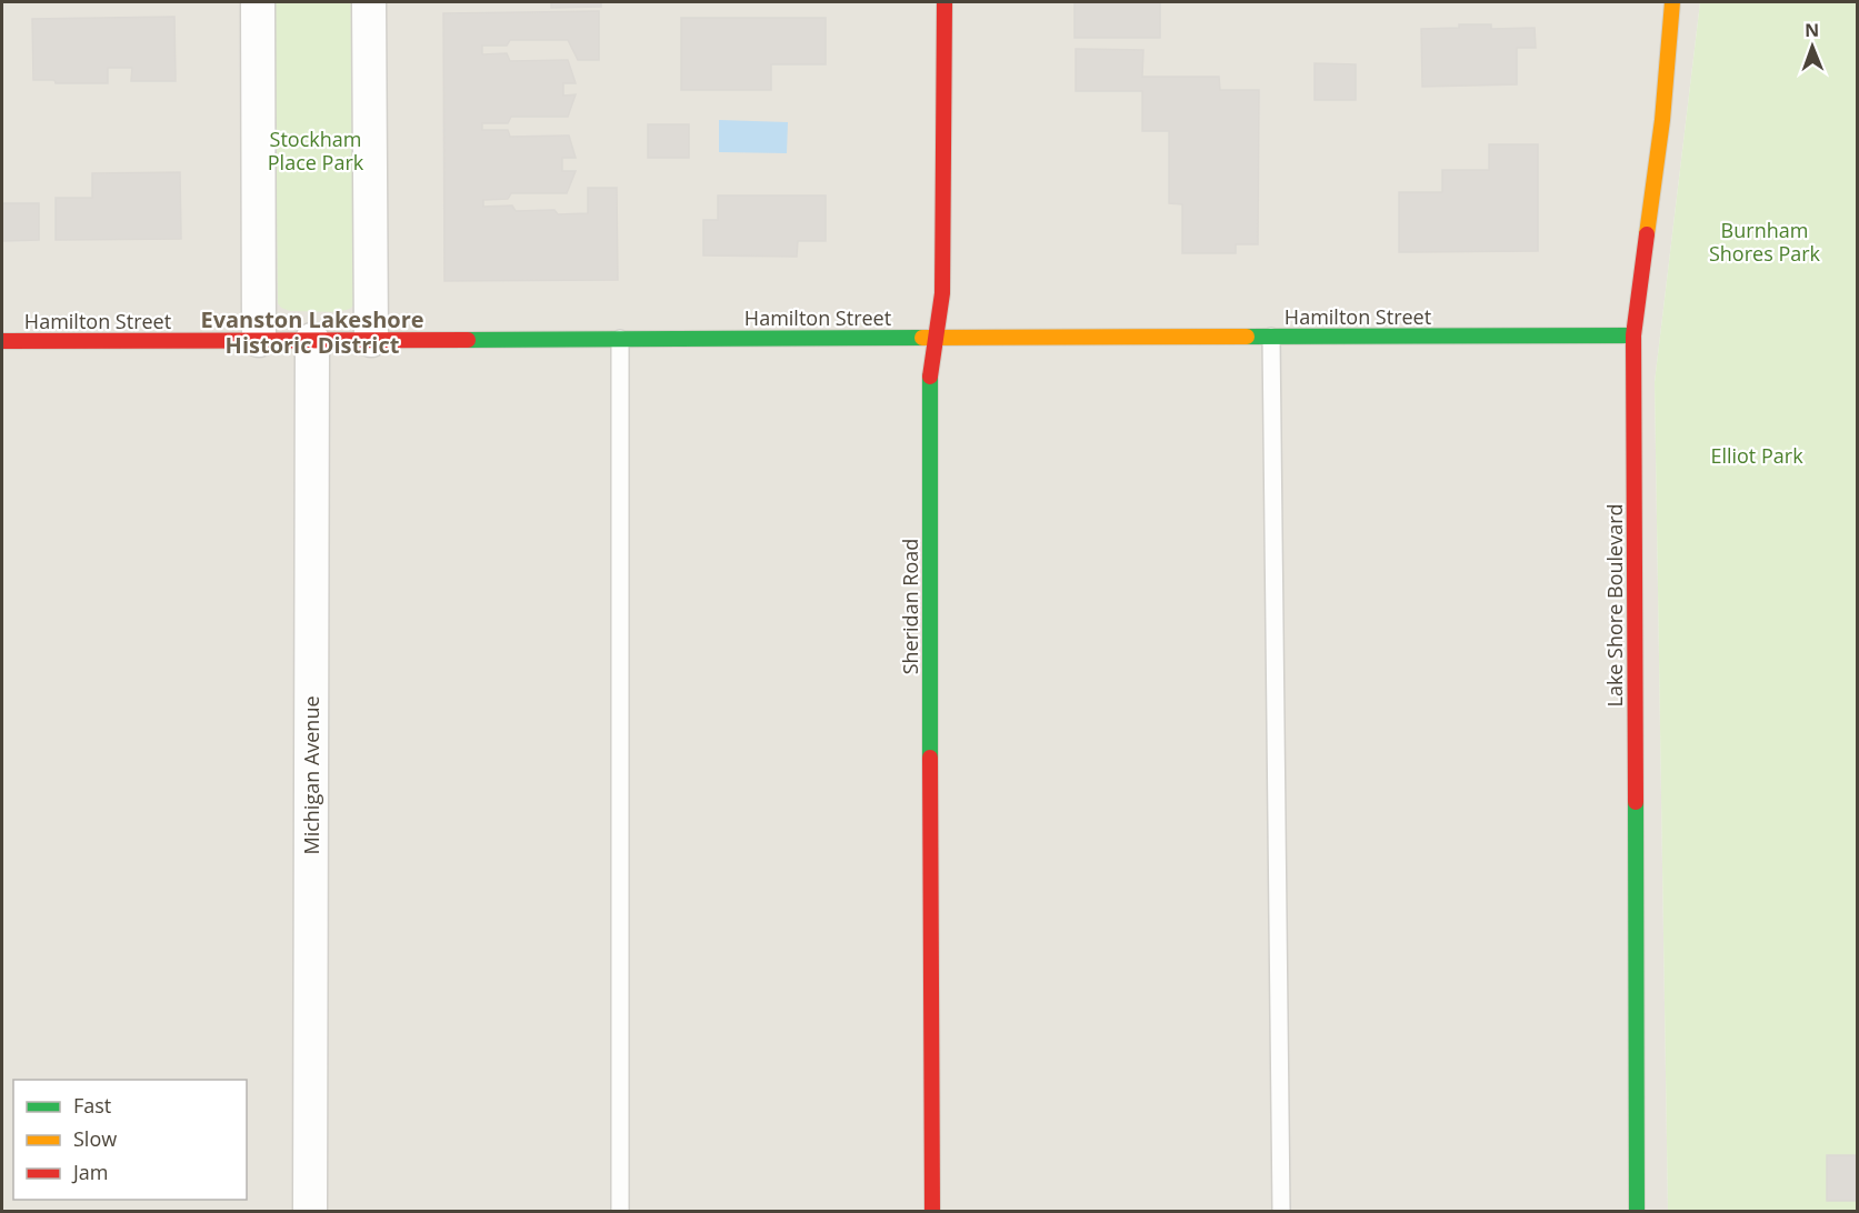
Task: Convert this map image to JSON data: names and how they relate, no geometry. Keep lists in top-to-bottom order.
{
  "streets": {
    "street": [
      "Hamilton Street",
      "Lake Shore Boulevard",
      "Sheridan Road",
      "Michigan Avenue"
    ]
  },
  "crossings": [
    ["Hamilton Street", "Lake Shore Boulevard"],
    ["Hamilton Street", "Sheridan Road"],
    ["Hamilton Street", "Michigan Avenue"]
  ],
  "districts": ["Evanston Lakeshore Historic District"],
  "parks": ["Stockham Place Park", "Burnham Shores Park", "Elliot Park"],
  "legend": ["Fast", "Slow", "Jam"],
  "north": "top"
}
